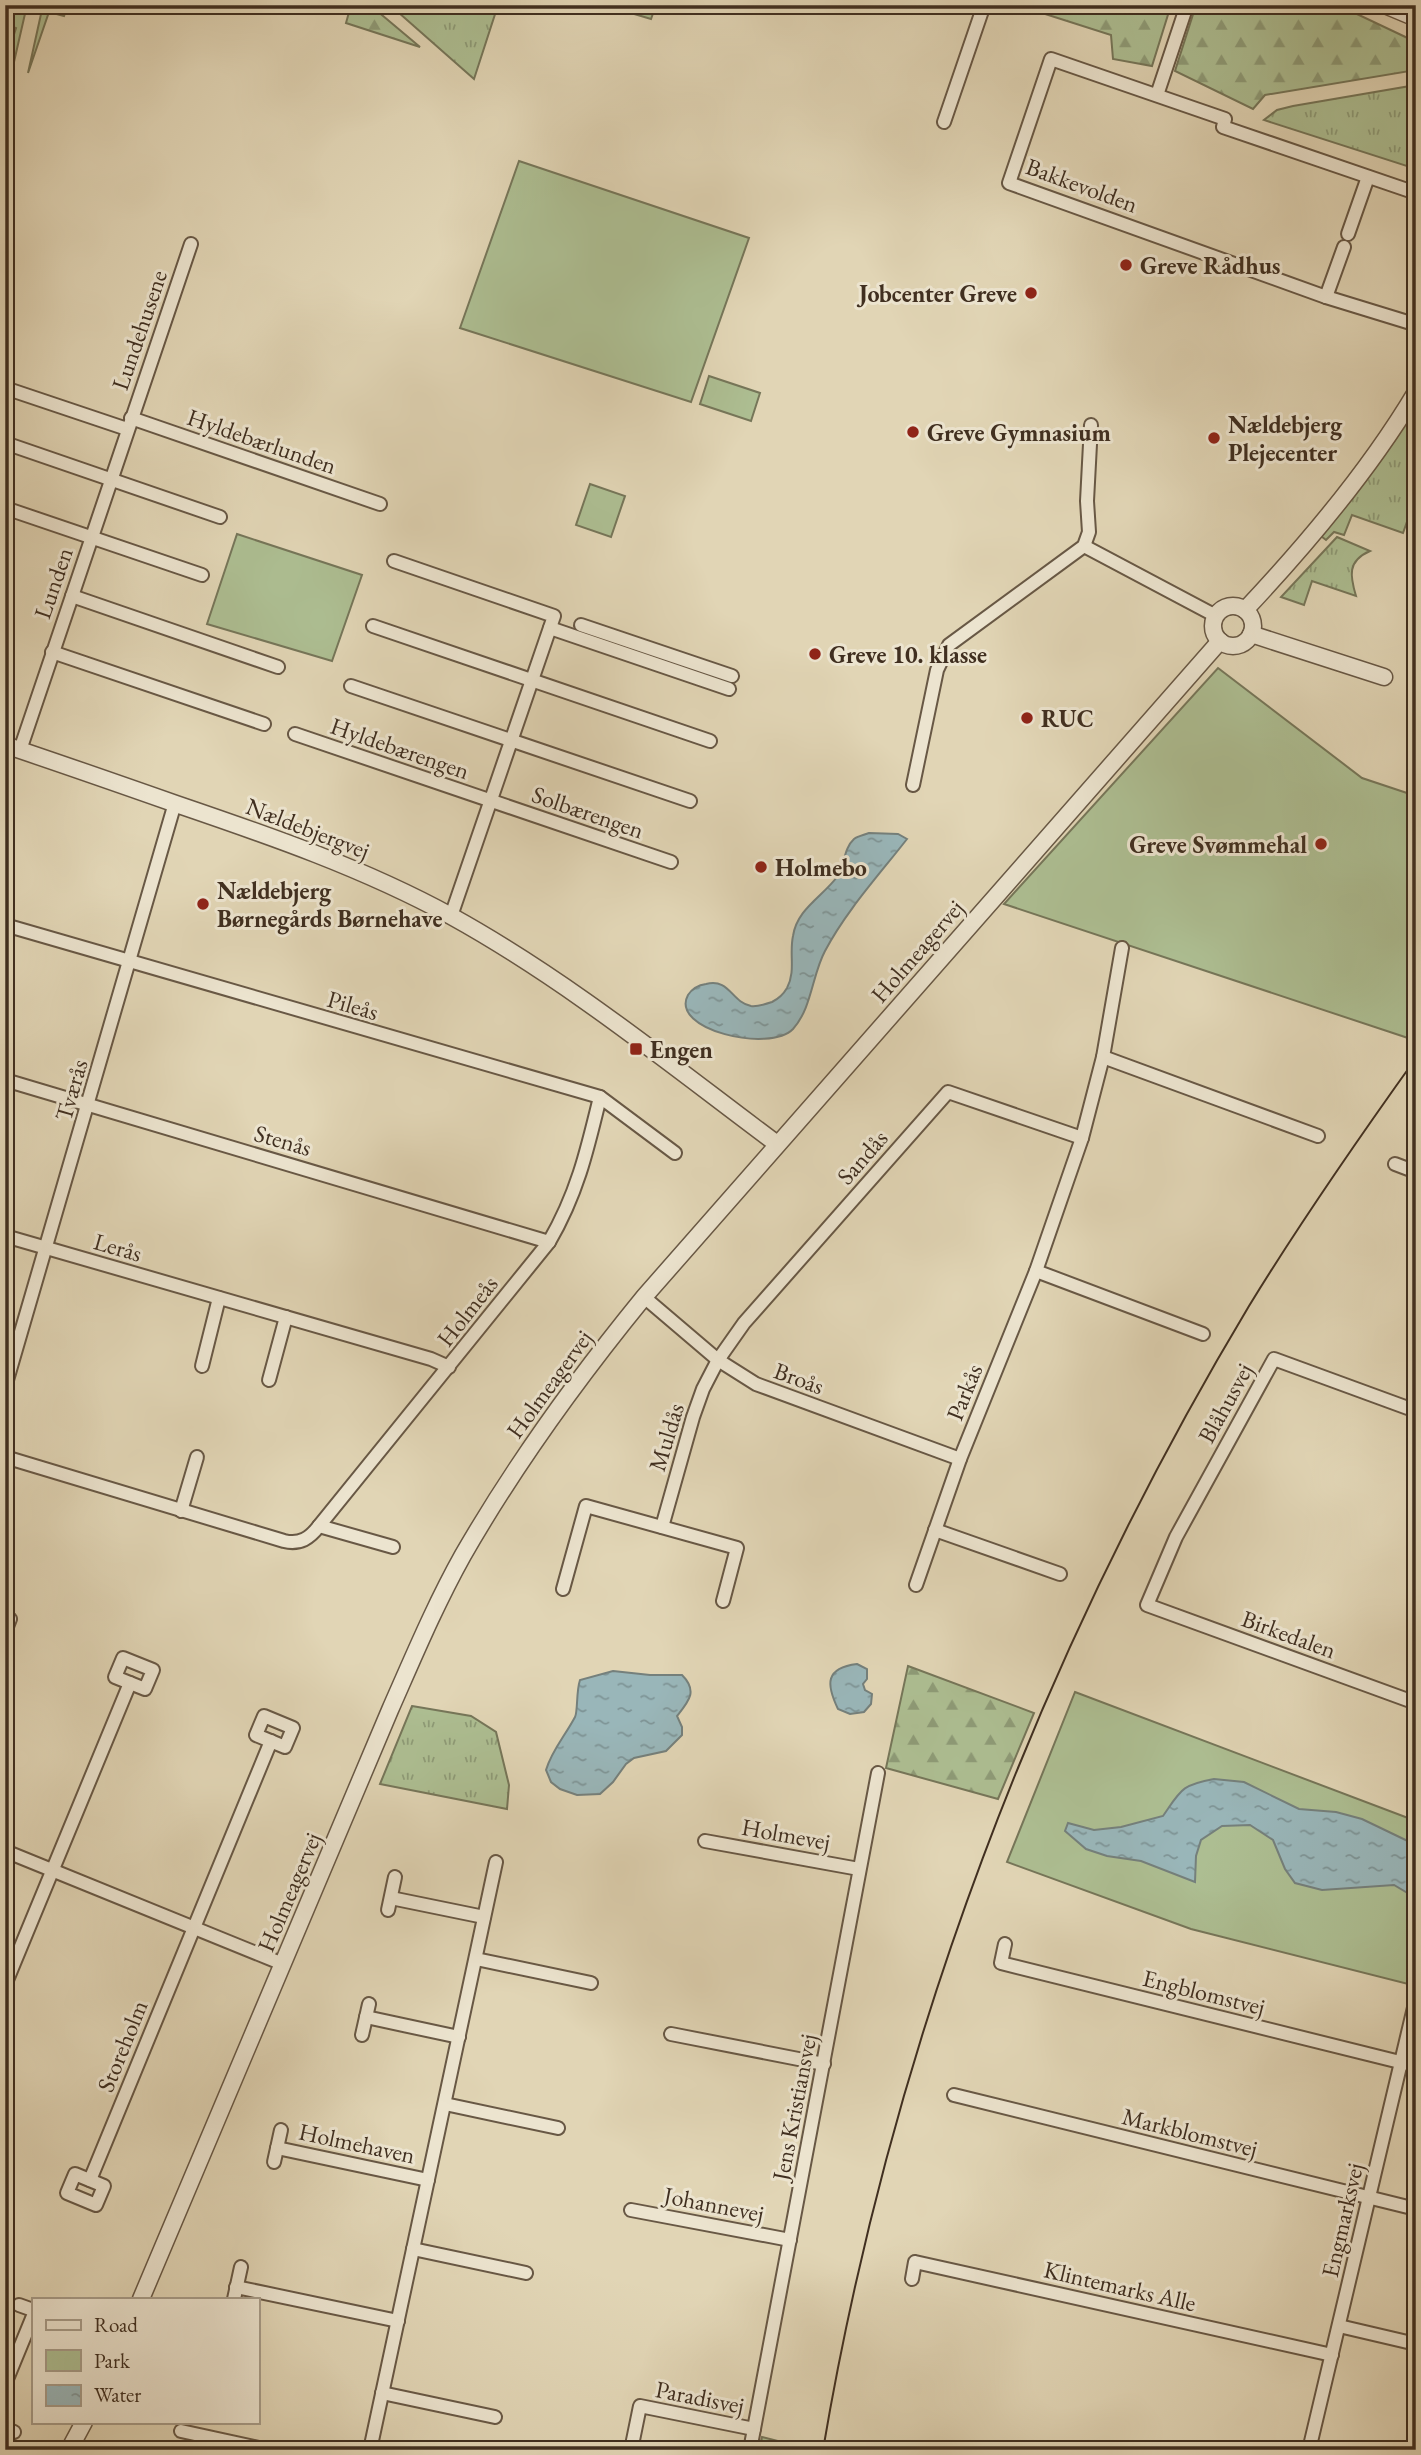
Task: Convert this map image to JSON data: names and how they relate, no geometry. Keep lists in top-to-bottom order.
{
  "streets": {
    "street": [
      "Bakkevolden",
      "Lundehusene",
      "Hyldebærlunden",
      "Lunden",
      "Hyldebærengen",
      "Solbærengen",
      "Nældebjergvej",
      "Holmeagervej",
      "Pileås",
      "Tværås",
      "Stenås",
      "Sandås",
      "Lerås",
      "Holmeås",
      "Broås",
      "Parkås",
      "Blåhusvej",
      "Muldås",
      "Birkedalen",
      "Holmevej",
      "Engblomstvej",
      "Storeholm",
      "Jens Kristiansvej",
      "Markblomstvej",
      "Holmehaven",
      "Johannevej",
      "Engmarksvej",
      "Klintemarks Alle",
      "Paradisvej"
    ]
  },
  "crossings": [
    ["Lundehusene", "Hyldebærlunden"],
    ["Lundehusene", "Lunden"],
    ["Hyldebærlunden", "Lunden"],
    ["Lunden", "Nældebjergvej"],
    ["Hyldebærengen", "Solbærengen"],
    ["Nældebjergvej", "Holmeagervej"],
    ["Nældebjergvej", "Tværås"],
    ["Holmeagervej", "Broås"],
    ["Pileås", "Tværås"],
    ["Pileås", "Holmeås"],
    ["Tværås", "Stenås"],
    ["Tværås", "Lerås"],
    ["Stenås", "Holmeås"],
    ["Sandås", "Broås"],
    ["Sandås", "Parkås"],
    ["Sandås", "Muldås"],
    ["Lerås", "Holmeås"],
    ["Broås", "Parkås"],
    ["Broås", "Muldås"],
    ["Blåhusvej", "Birkedalen"],
    ["Holmevej", "Jens Kristiansvej"],
    ["Engblomstvej", "Engmarksvej"],
    ["Jens Kristiansvej", "Johannevej"],
    ["Jens Kristiansvej", "Paradisvej"],
    ["Markblomstvej", "Engmarksvej"],
    ["Engmarksvej", "Klintemarks Alle"]
  ],
  "places": {
    "other": [
      "Greve Rådhus",
      "Jobcenter Greve",
      "Greve Gymnasium",
      "Nældebjerg Plejecenter",
      "Greve 10. klasse",
      "RUC",
      "Greve Svømmehal",
      "Holmebo",
      "Nældebjerg Børnegårds Børnehave"
    ],
    "transit": ["Engen"]
  },
  "legend": ["Road", "Park", "Water"]
}
